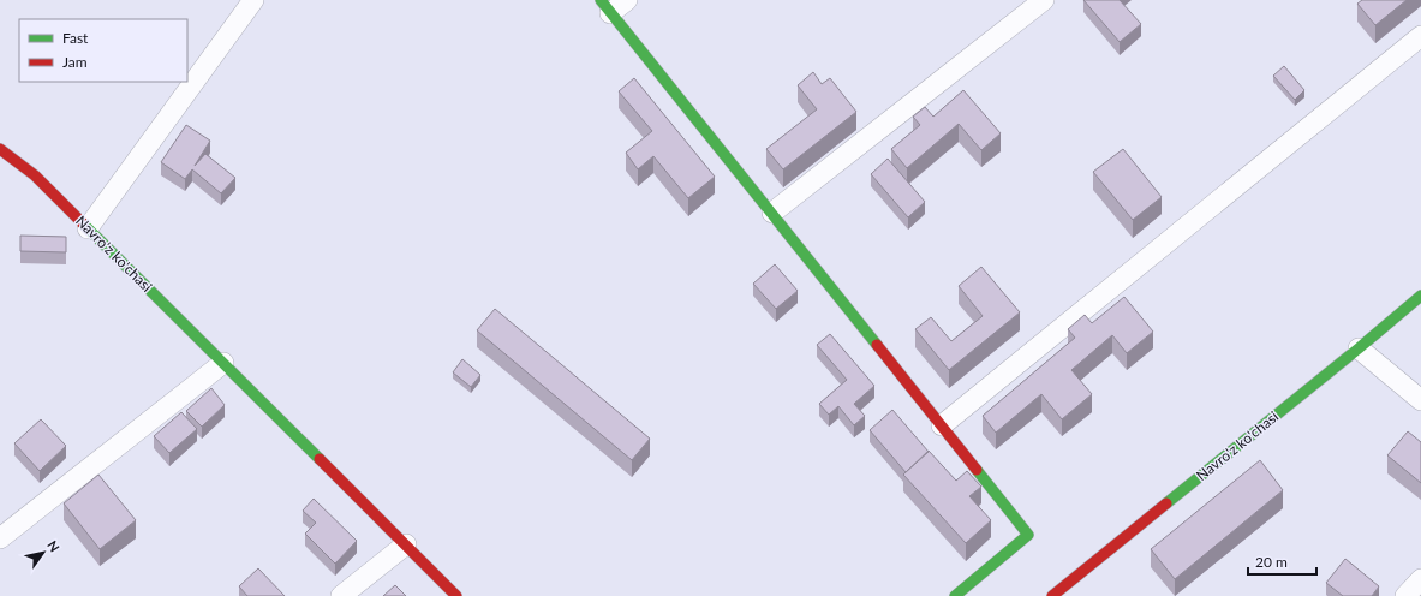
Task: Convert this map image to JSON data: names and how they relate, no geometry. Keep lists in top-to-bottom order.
{
  "streets": {
    "street": ["Navro'z ko'chasi"]
  },
  "legend": ["Fast", "Jam"],
  "scale_bar": "20 m",
  "north": "top right"
}
